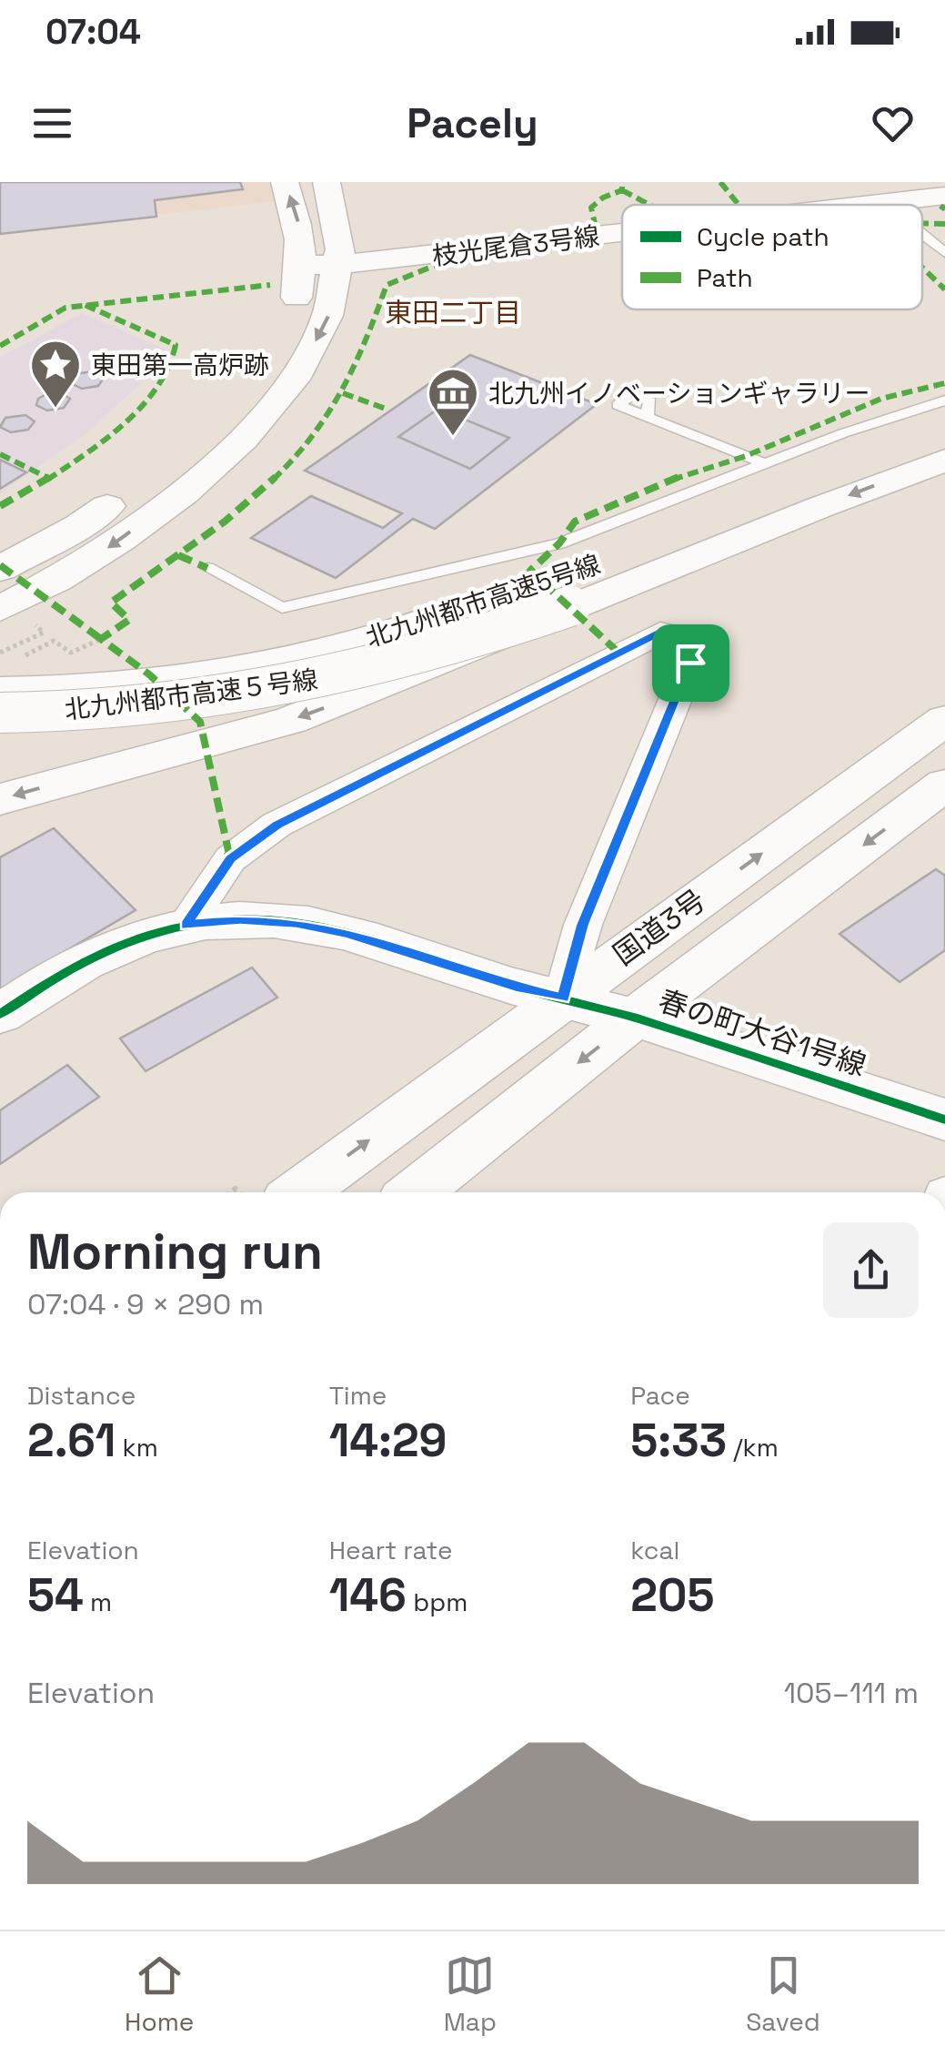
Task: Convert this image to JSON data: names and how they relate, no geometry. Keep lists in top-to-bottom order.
{
  "streets": {
    "main road": [
      "枝光尾倉3号線",
      "北九州都市高速5号線",
      "北九州都市高速５号線",
      "国道3号",
      "春の町大谷1号線"
    ]
  },
  "crossings": [
    ["国道3号", "春の町大谷1号線"]
  ],
  "one_way": ["北九州都市高速５号線"],
  "districts": ["東田二丁目"],
  "places": {
    "place": ["東田第一高炉跡"],
    "museum": ["北九州イノベーションギャラリー"]
  },
  "legend": ["Cycle path", "Path"],
  "page": {
    "status": "07:04",
    "header": "Pacely",
    "heading": ["Morning run", "07:04 · 9 × 290 m"],
    "stats": [
      ["Distance", "2.61 km"],
      ["Time", "14:29"],
      ["Pace", "5:33 /km"],
      ["Elevation", "54 m"],
      ["Heart rate", "146 bpm"],
      ["kcal", "205"]
    ],
    "chart": ["Elevation", "105–111 m"],
    "tabs": ["Home", "Map", "Saved"]
  }
}
